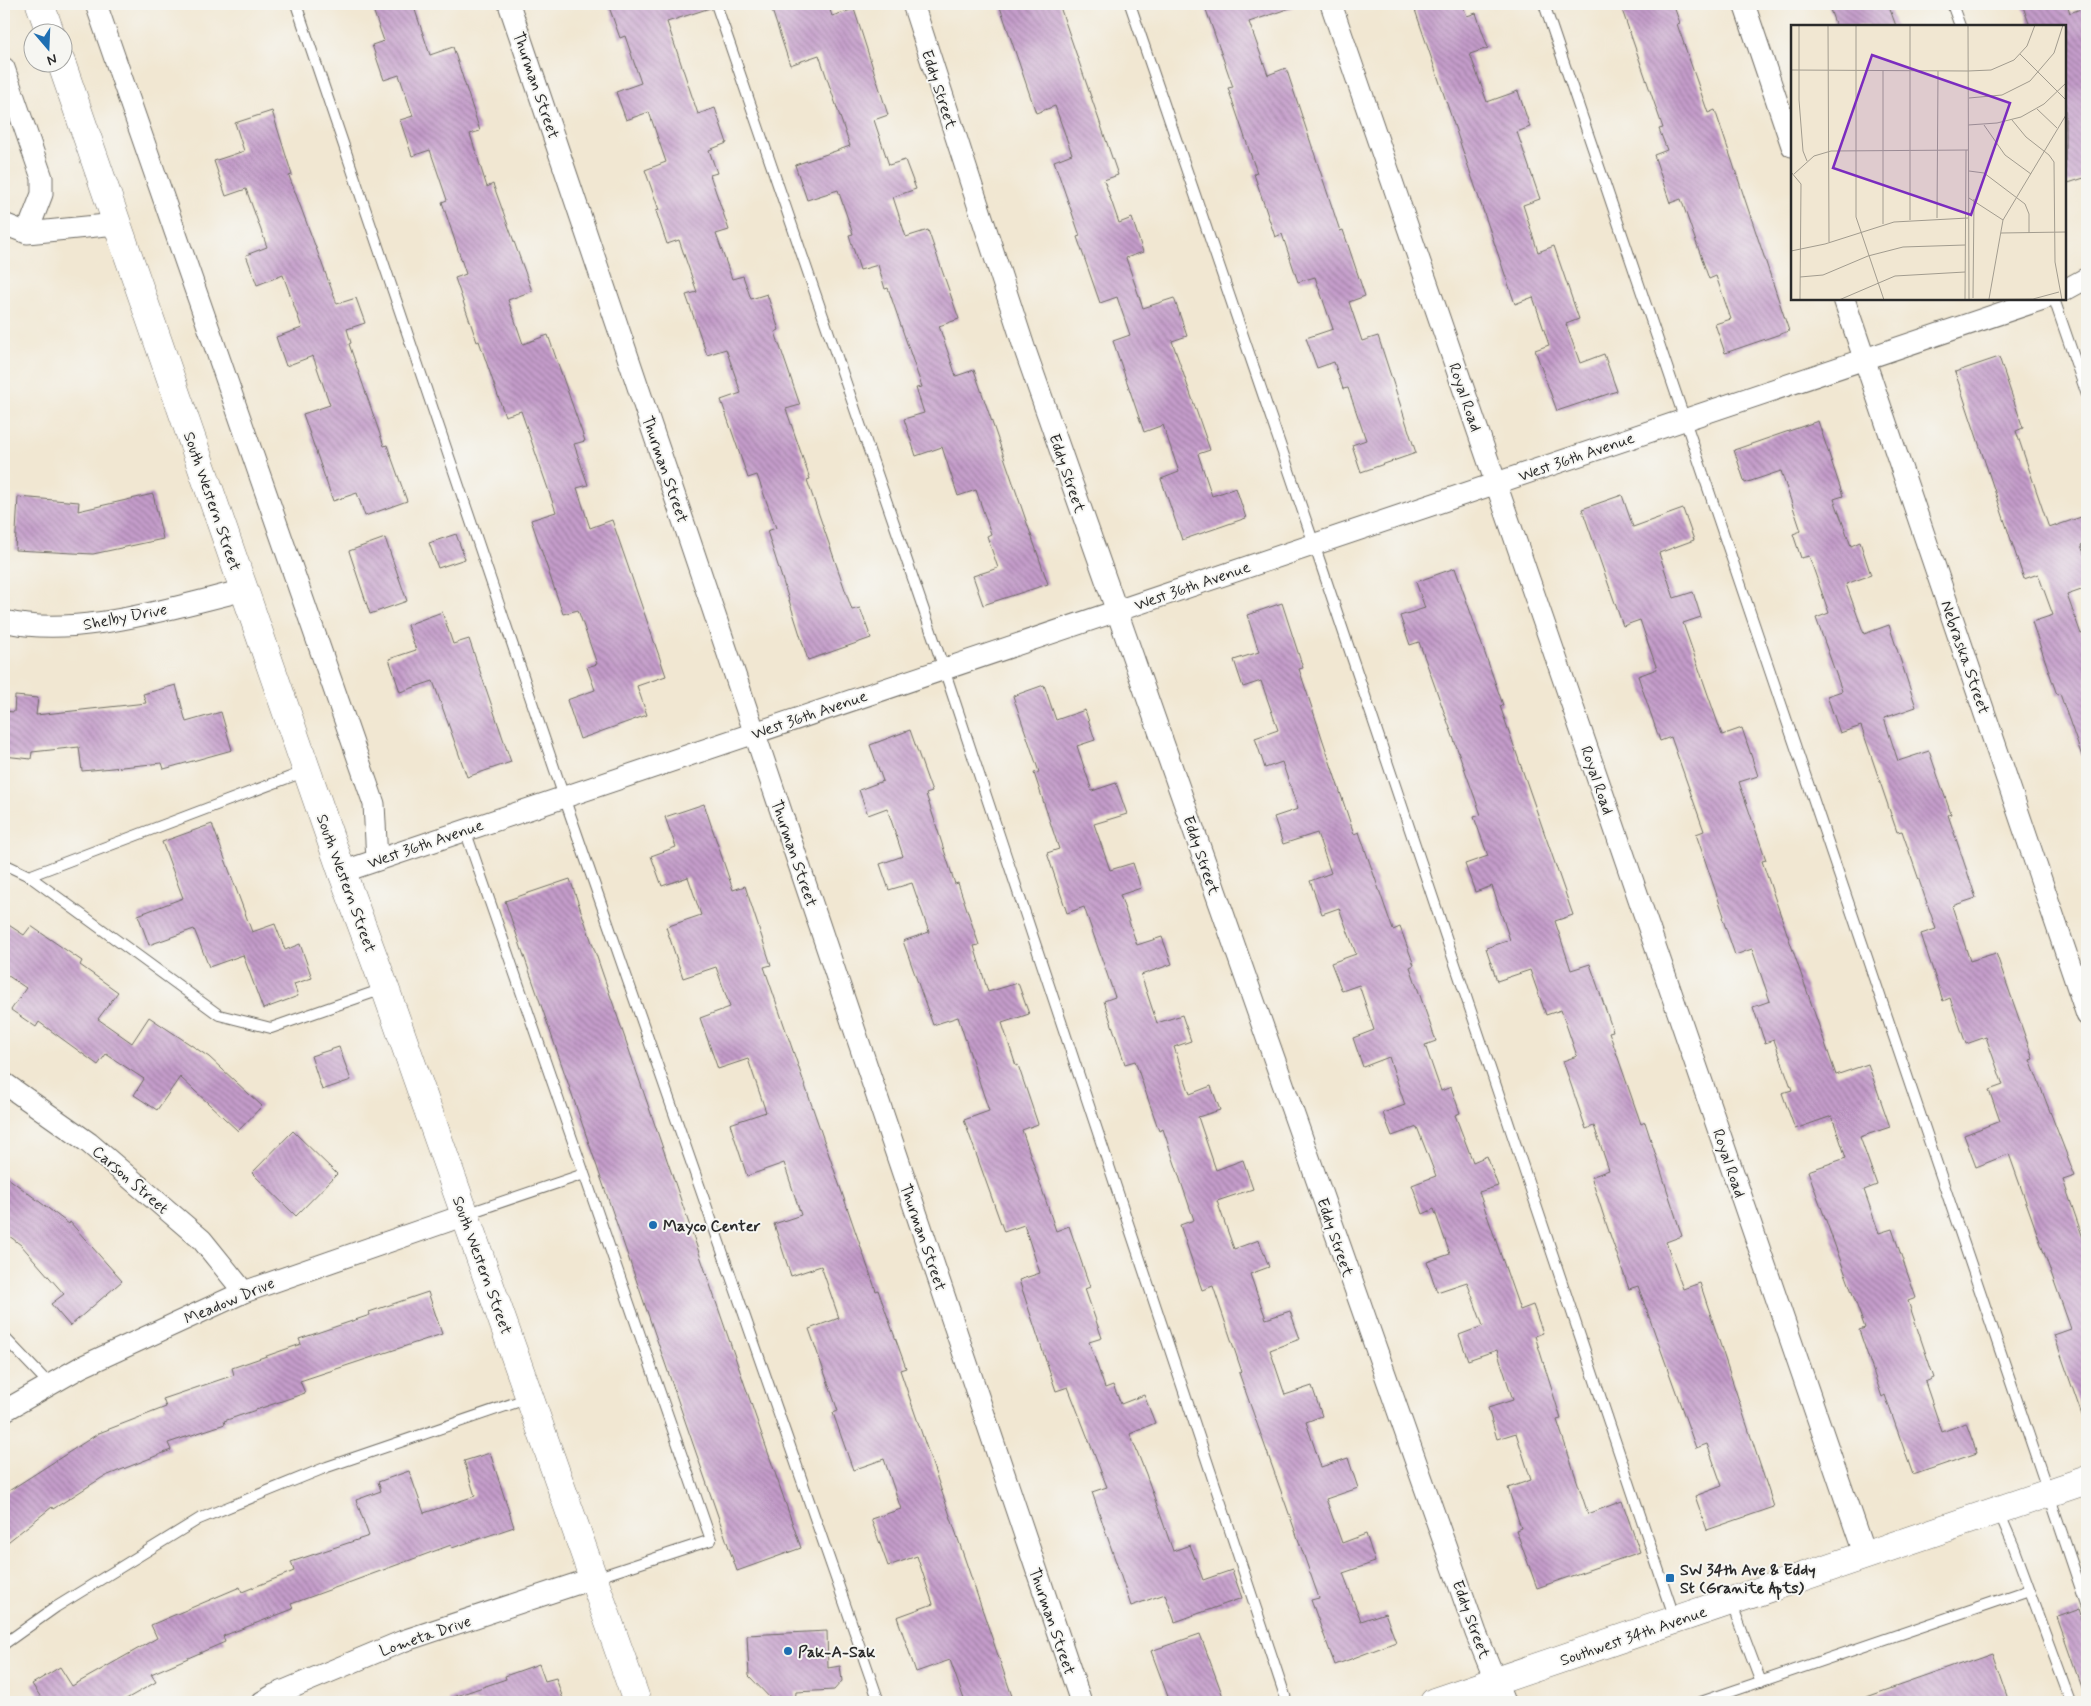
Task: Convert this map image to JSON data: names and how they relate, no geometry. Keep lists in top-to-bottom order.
{
  "streets": {
    "main road": ["South Western Street", "Southwest 34th Avenue"],
    "street": [
      "Thurman Street",
      "Eddy Street",
      "Royal Road",
      "West 36th Avenue",
      "Shelby Drive",
      "Nebraska Street",
      "Carson Street",
      "Meadow Drive",
      "Lometa Drive"
    ]
  },
  "crossings": [
    ["Thurman Street", "West 36th Avenue"],
    ["Eddy Street", "West 36th Avenue"],
    ["Eddy Street", "Southwest 34th Avenue"],
    ["Royal Road", "West 36th Avenue"],
    ["Royal Road", "Southwest 34th Avenue"],
    ["West 36th Avenue", "South Western Street"],
    ["West 36th Avenue", "Nebraska Street"],
    ["South Western Street", "Shelby Drive"],
    ["South Western Street", "Meadow Drive"],
    ["South Western Street", "Lometa Drive"],
    ["Carson Street", "Meadow Drive"]
  ],
  "places": {
    "other": ["Mayco Center", "Pak-A-Sak"],
    "transit": ["SW 34th Ave & Eddy St (Granite Apts)"]
  },
  "north": "bottom"
}
